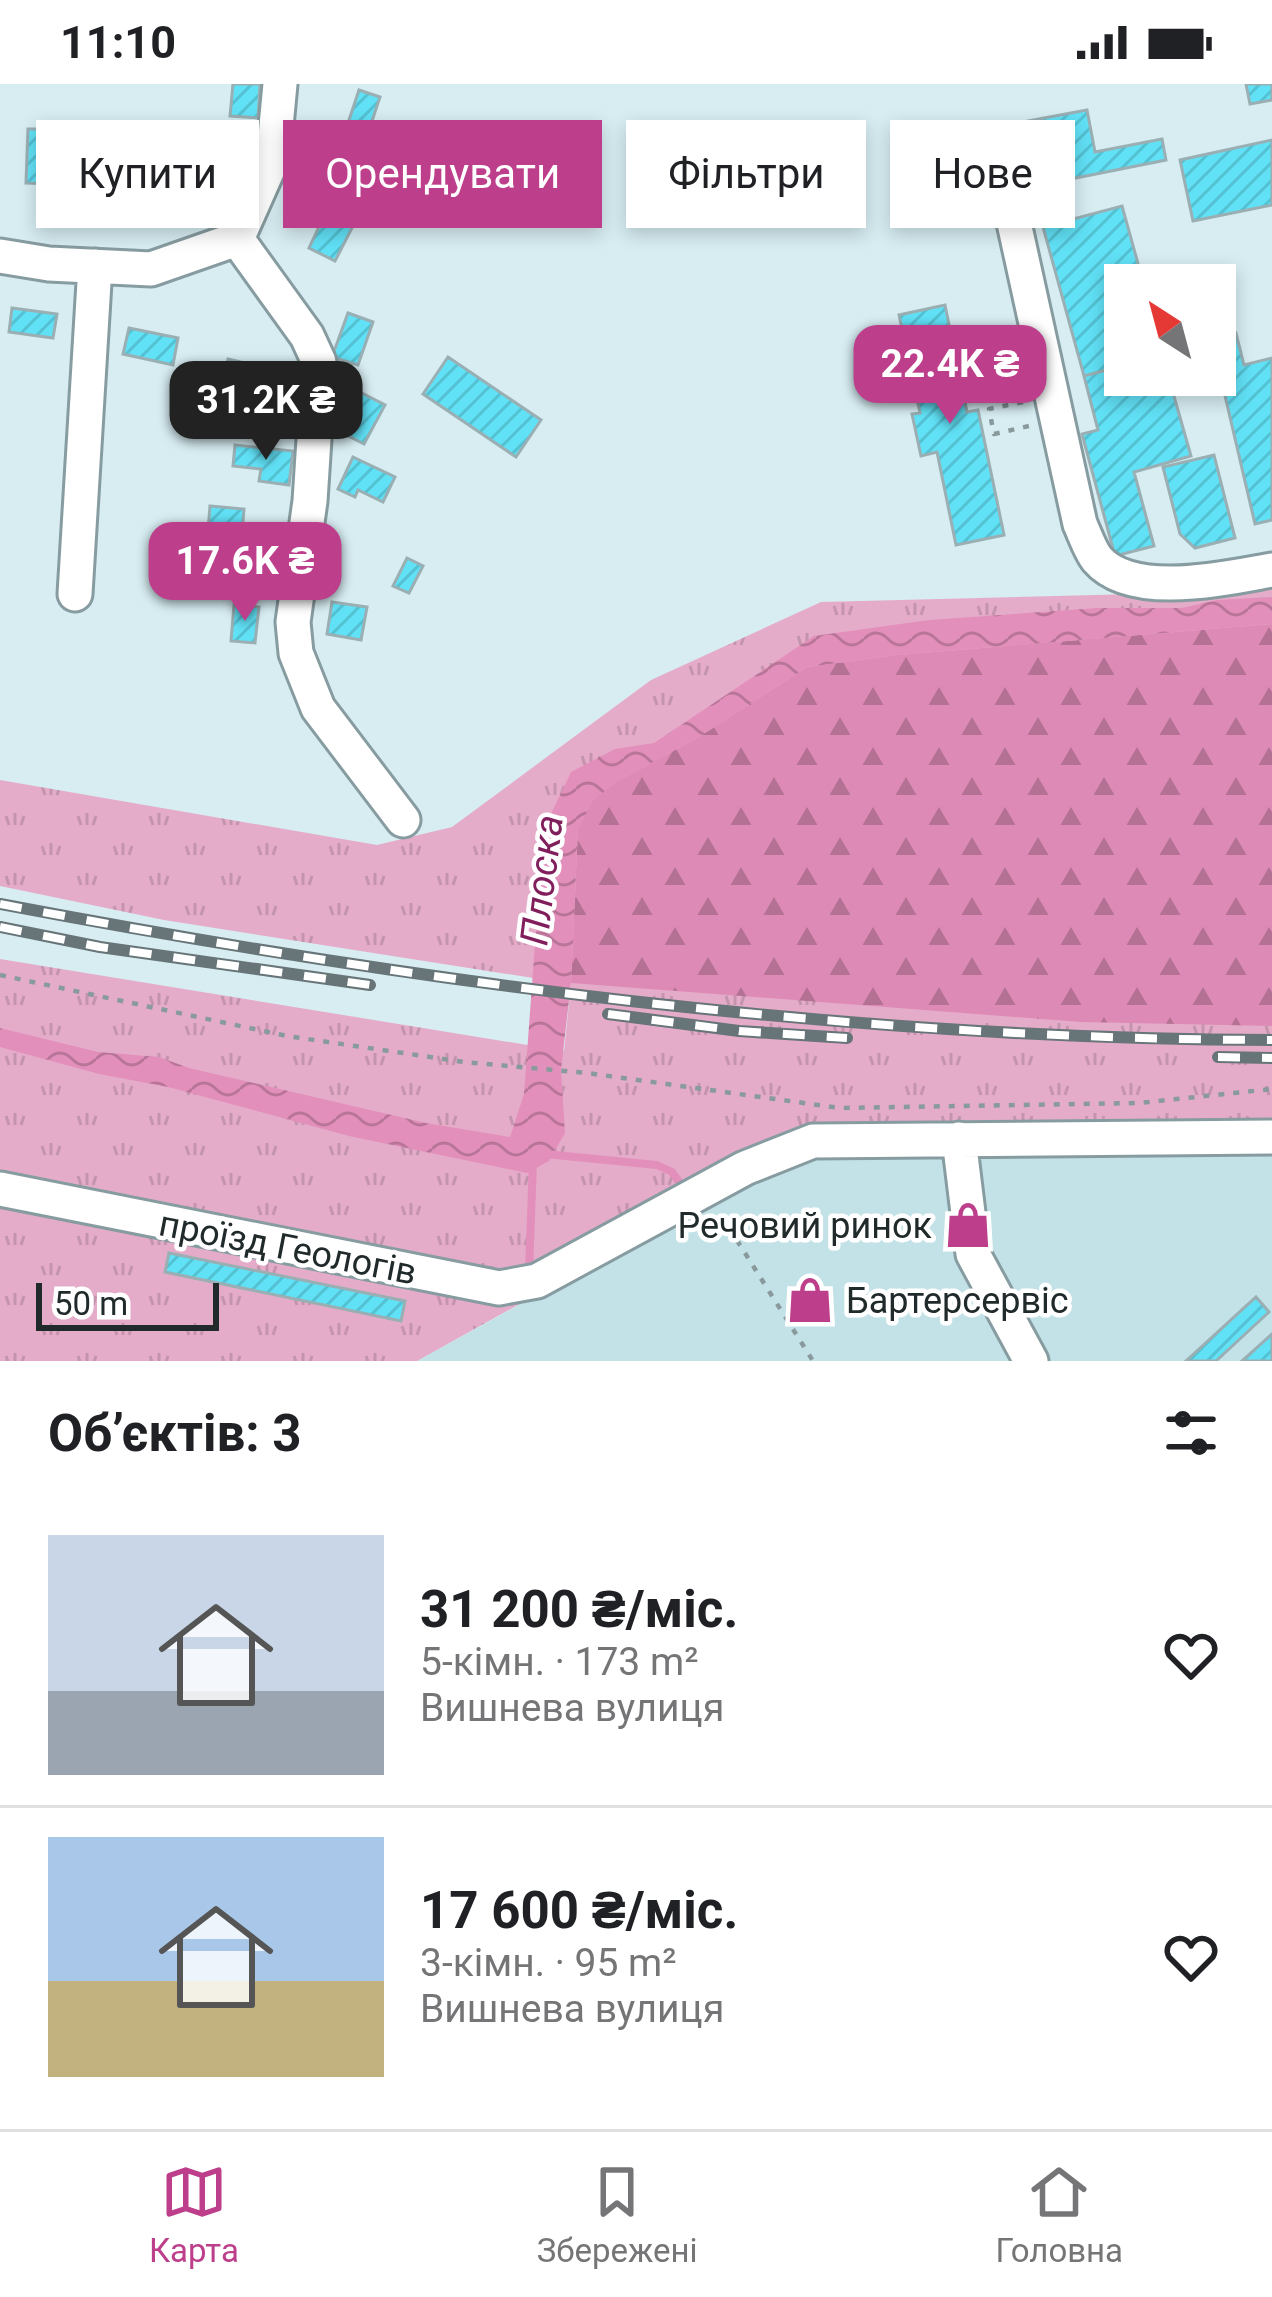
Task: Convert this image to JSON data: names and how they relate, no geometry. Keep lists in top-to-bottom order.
{
  "streets": {
    "street": ["проїзд Геологів"]
  },
  "water": ["Плоска"],
  "places": {
    "shop": ["Речовий ринок", "Бартерсервіс"]
  },
  "scale_bar": "50 m",
  "north": "top left",
  "page": {
    "status": "11:10",
    "chip": [
      "Купити",
      "Орендувати",
      "Фільтри",
      "Нове"
    ],
    "price": ["22.4K ₴", "31.2K ₴", "17.6K ₴"],
    "scale": "50 m",
    "heading": "Об’єктів: 3",
    "list": [
      {
        "name": "31 200 ₴/міс.",
        "note": "5-кімн. · 173 m² · Вишнева вулиця"
      },
      {
        "name": "17 600 ₴/міс.",
        "note": "3-кімн. · 95 m² · Вишнева вулиця"
      }
    ],
    "tabs": ["Карта", "Збережені", "Головна"]
  }
}
